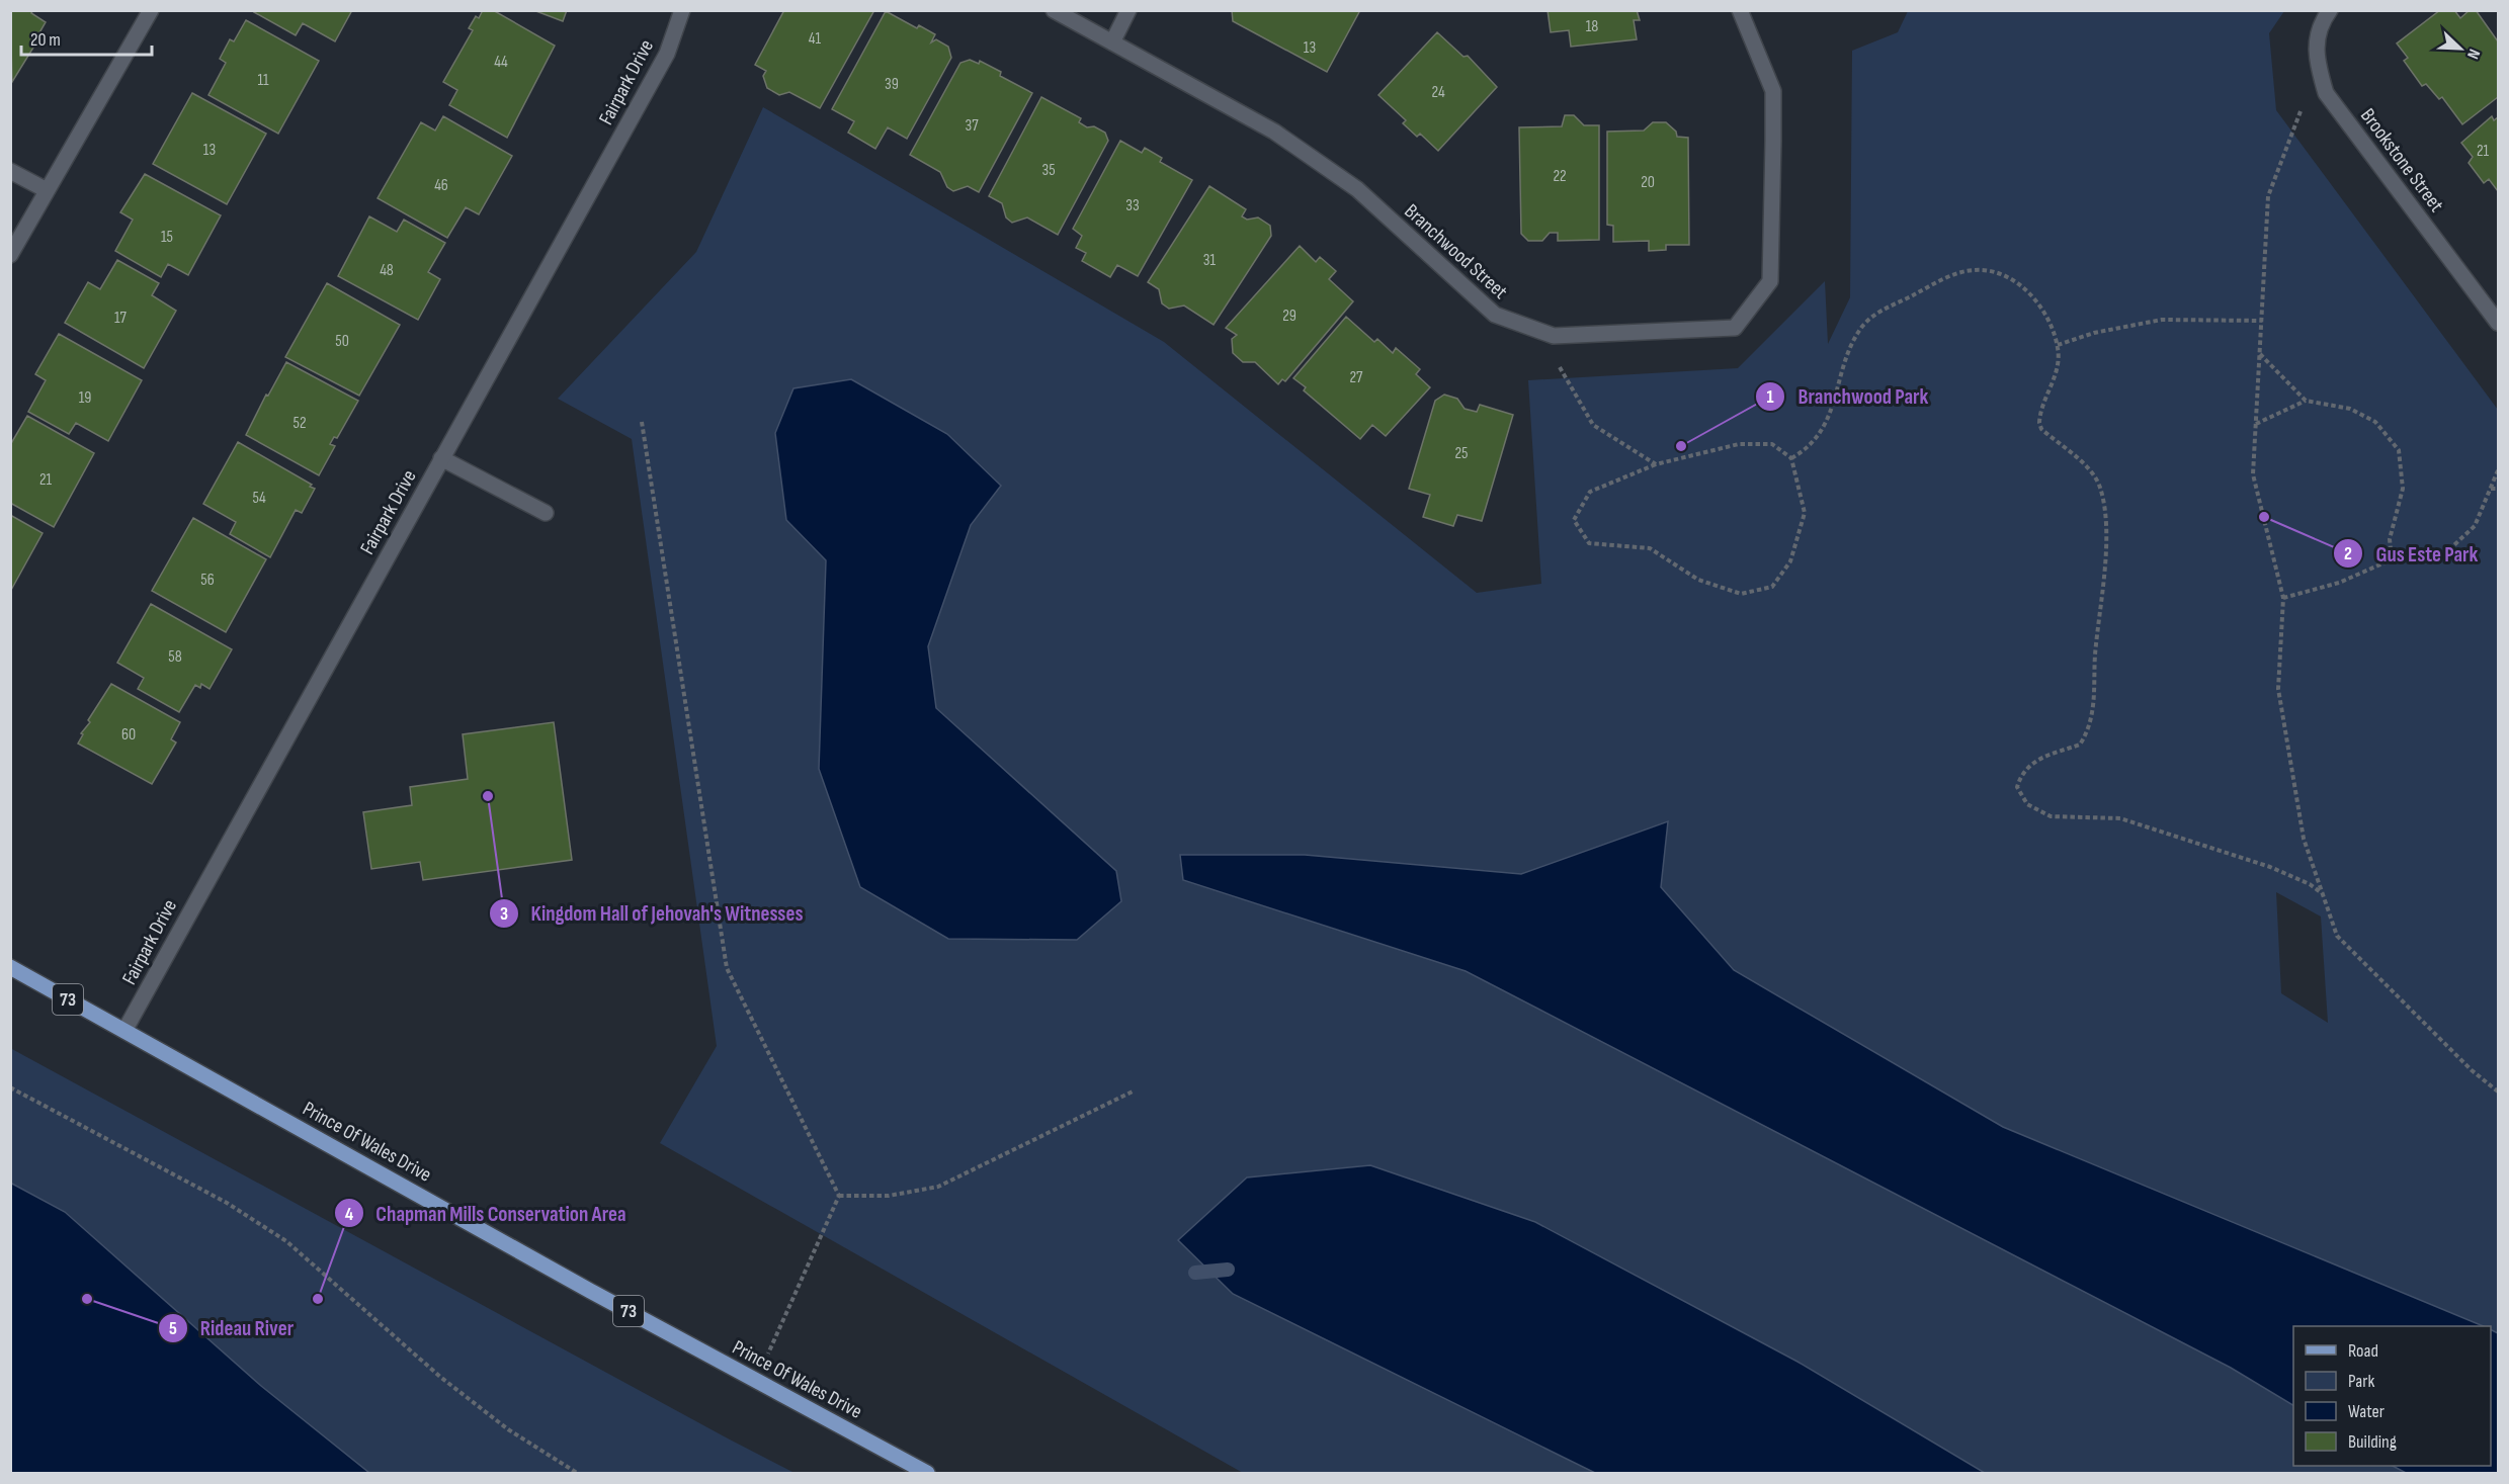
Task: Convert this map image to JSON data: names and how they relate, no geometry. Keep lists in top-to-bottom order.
{
  "streets": {
    "main road": ["73", "Prince Of Wales Drive"],
    "street": ["Fairpark Drive", "Brookstone Street", "Branchwood Street"]
  },
  "crossings": [
    ["Fairpark Drive", "Prince Of Wales Drive"]
  ],
  "places": [
    "Branchwood Park",
    "Gus Este Park",
    "Kingdom Hall of Jehovah's Witnesses",
    "Rideau River",
    "Chapman Mills Conservation Area"
  ],
  "house_numbers": [
    "18",
    "41",
    "13",
    "44",
    "11",
    "39",
    "24",
    "37",
    "13",
    "21",
    "35",
    "22",
    "20",
    "46",
    "33",
    "15",
    "31",
    "48",
    "29",
    "17",
    "50",
    "27",
    "19",
    "52",
    "25",
    "21",
    "54",
    "56",
    "58",
    "60"
  ],
  "legend": [
    "Road",
    "Park",
    "Water",
    "Building"
  ],
  "scale_bar": "20 m",
  "north": "bottom right"
}
